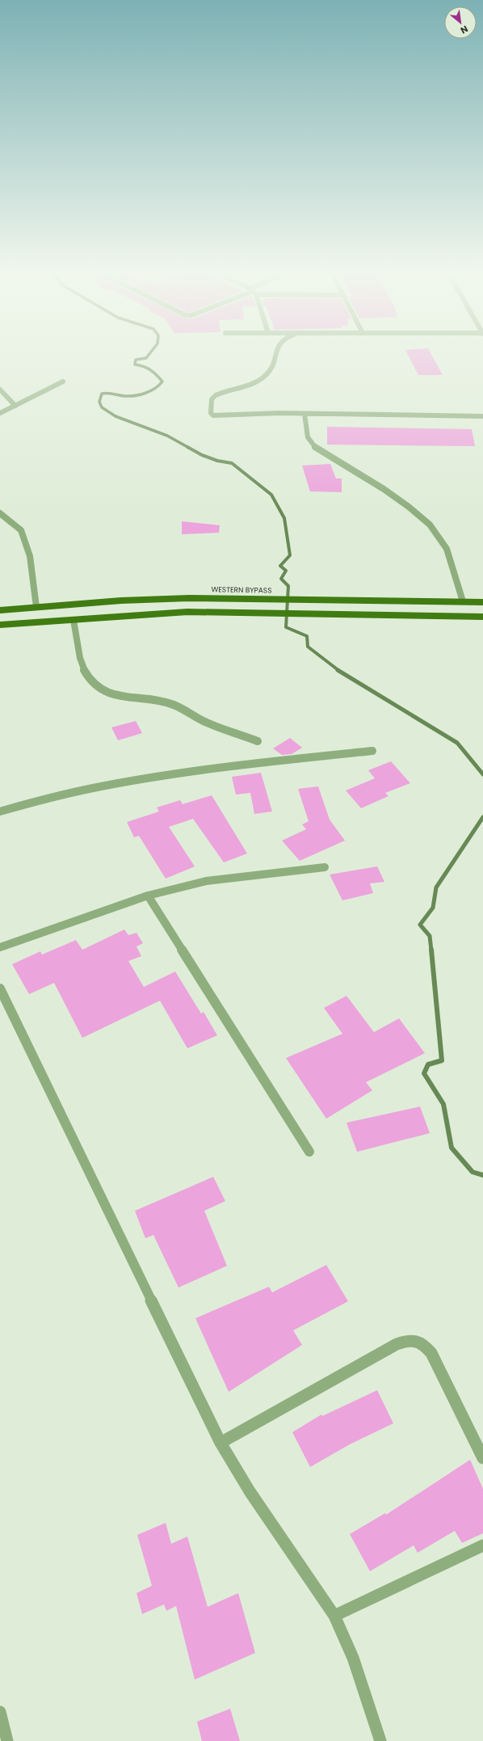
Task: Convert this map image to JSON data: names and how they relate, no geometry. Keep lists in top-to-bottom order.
{
  "streets": {
    "main road": ["WESTERN BYPASS"]
  },
  "north": "bottom right"
}
